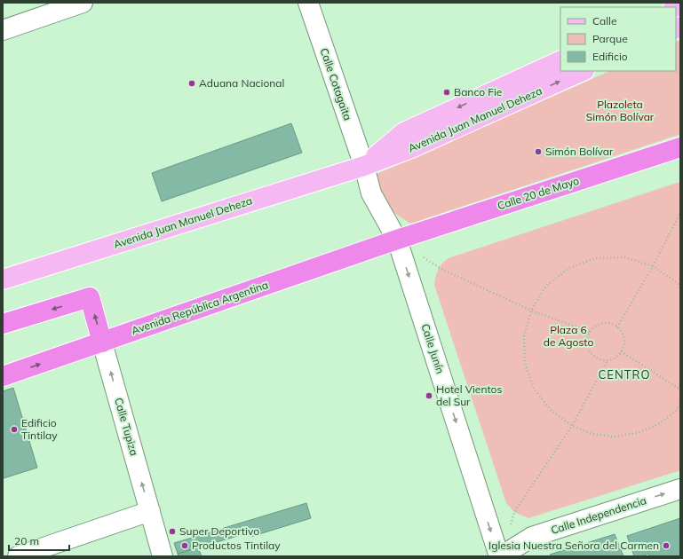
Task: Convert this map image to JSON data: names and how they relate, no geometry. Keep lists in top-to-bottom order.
{
  "streets": {
    "highway": ["Calle 20 de Mayo", "Avenida República Argentina", "Calle Tupiza"],
    "main road": ["Avenida Juan Manuel Deheza"],
    "street": ["Calle Cotagaita", "Calle Junín", "Calle Independencia"]
  },
  "crossings": [
    ["Calle Cotagaita", "Avenida Juan Manuel Deheza"],
    ["Calle Cotagaita", "Calle Junín"],
    ["Avenida Juan Manuel Deheza", "Calle Junín"],
    ["Calle 20 de Mayo", "Avenida República Argentina"],
    ["Calle 20 de Mayo", "Calle Junín"],
    ["Avenida República Argentina", "Calle Junín"],
    ["Avenida República Argentina", "Calle Tupiza"],
    ["Calle Junín", "Calle Independencia"]
  ],
  "one_way": ["Calle Junín", "Calle Independencia"],
  "districts": ["CENTRO"],
  "parks": ["Plazoleta Simón Bolívar", "Plaza 6 de Agosto"],
  "places": [
    "Aduana Nacional",
    "Banco Fie",
    "Simón Bolívar",
    "Hotel Vientos del Sur",
    "Edificio Tintilay",
    "Super Deportivo",
    "Productos Tintilay",
    "Iglesia Nuestra Señora del Carmen"
  ],
  "legend": ["Calle", "Parque", "Edificio"],
  "scale_bar": "20 m"
}
